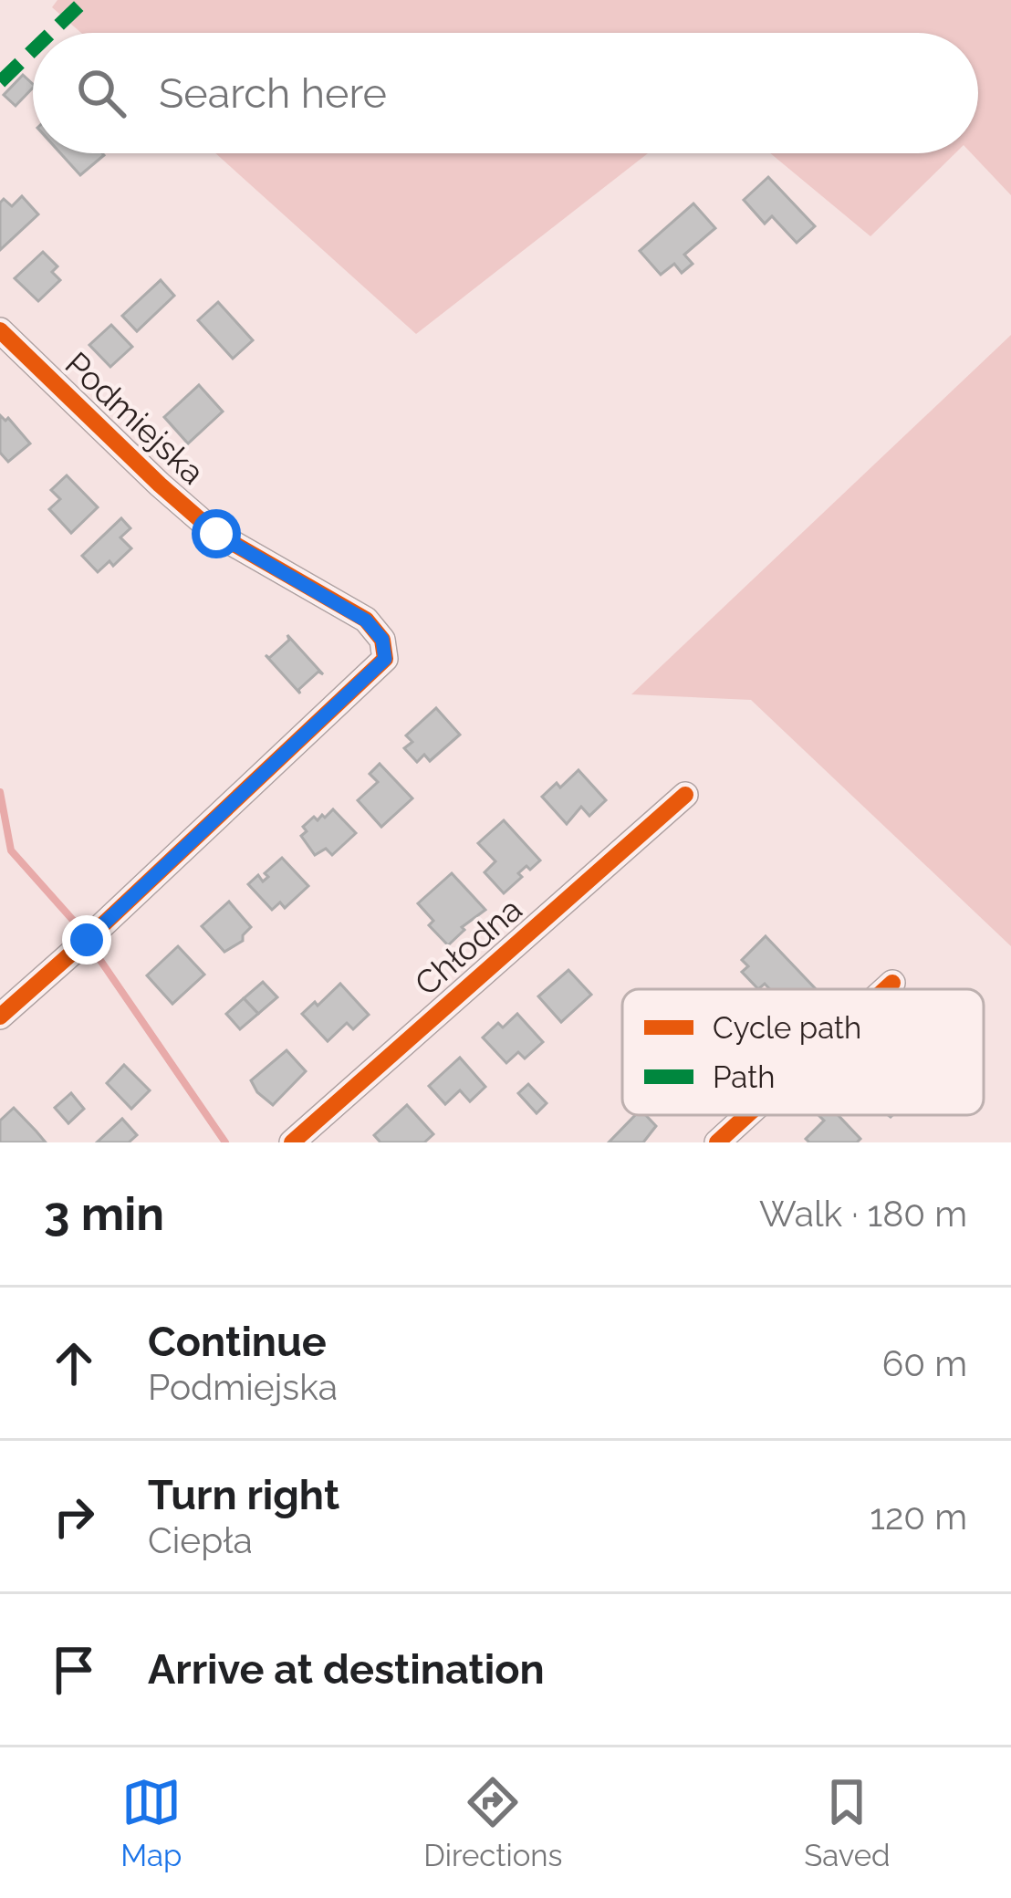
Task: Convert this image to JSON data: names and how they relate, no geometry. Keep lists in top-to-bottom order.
{
  "streets": {
    "street": ["Podmiejska", "Chłodna"]
  },
  "legend": ["Cycle path", "Path"],
  "page": {
    "search": "Search here",
    "heading": ["3 min", "Walk · 180 m"],
    "list": [
      ["Continue", "Podmiejska", "60 m"],
      ["Turn right", "Ciepła", "120 m"],
      "Arrive at destination"
    ],
    "nav": ["Map", "Directions", "Saved"]
  }
}
